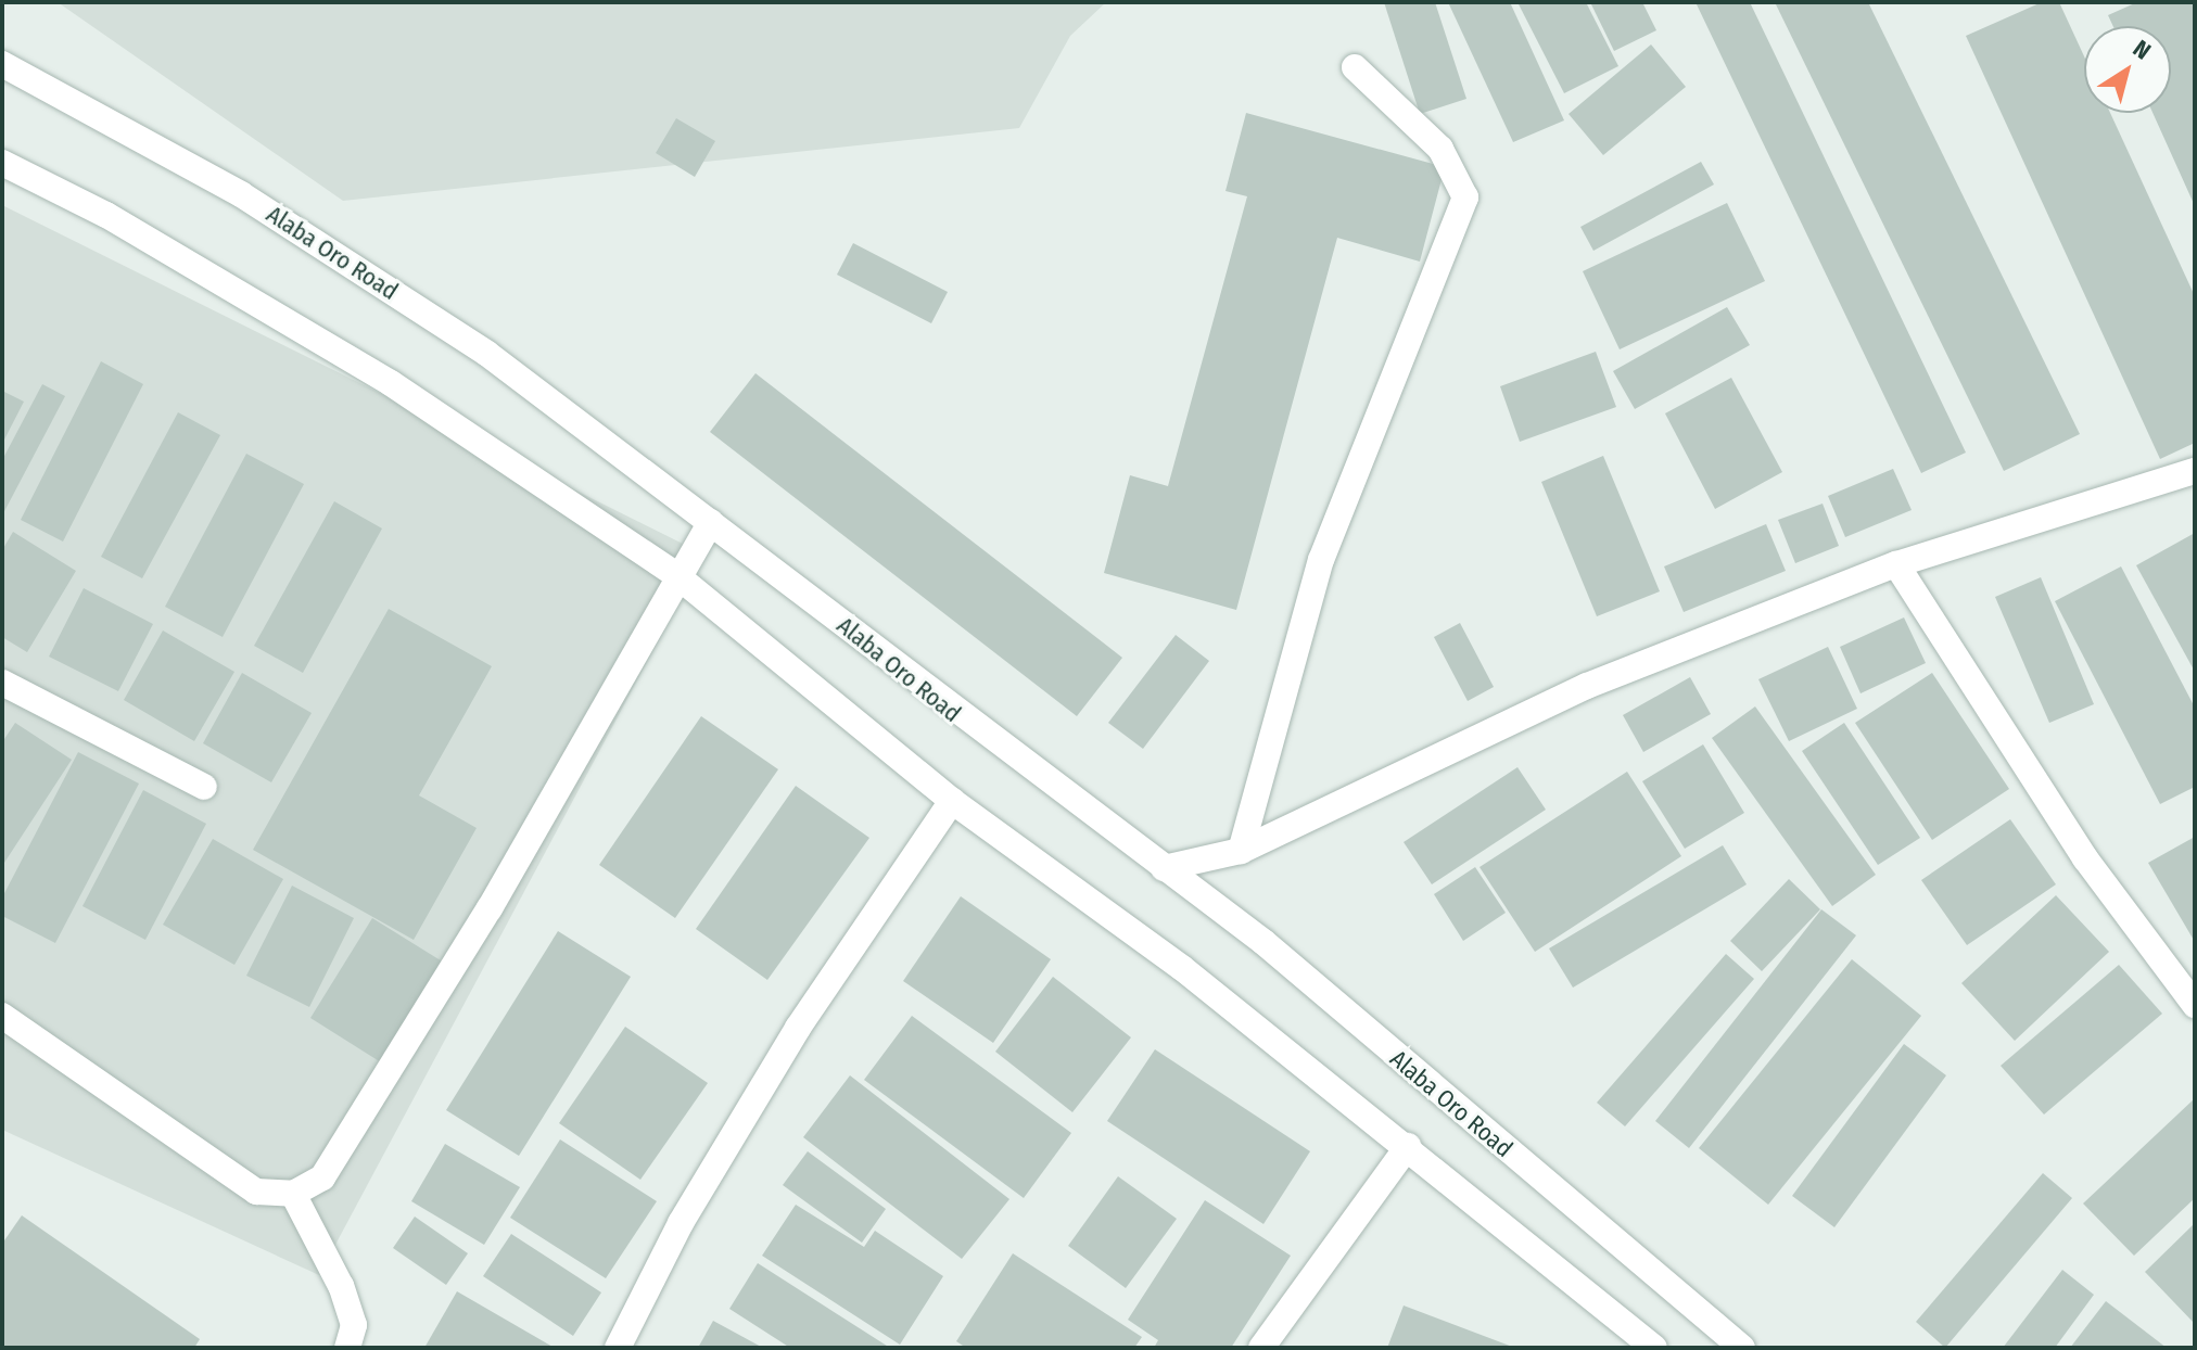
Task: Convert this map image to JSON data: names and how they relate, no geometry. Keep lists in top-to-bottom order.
{
  "streets": {
    "main road": ["Alaba Oro Road"]
  },
  "north": "top right"
}
